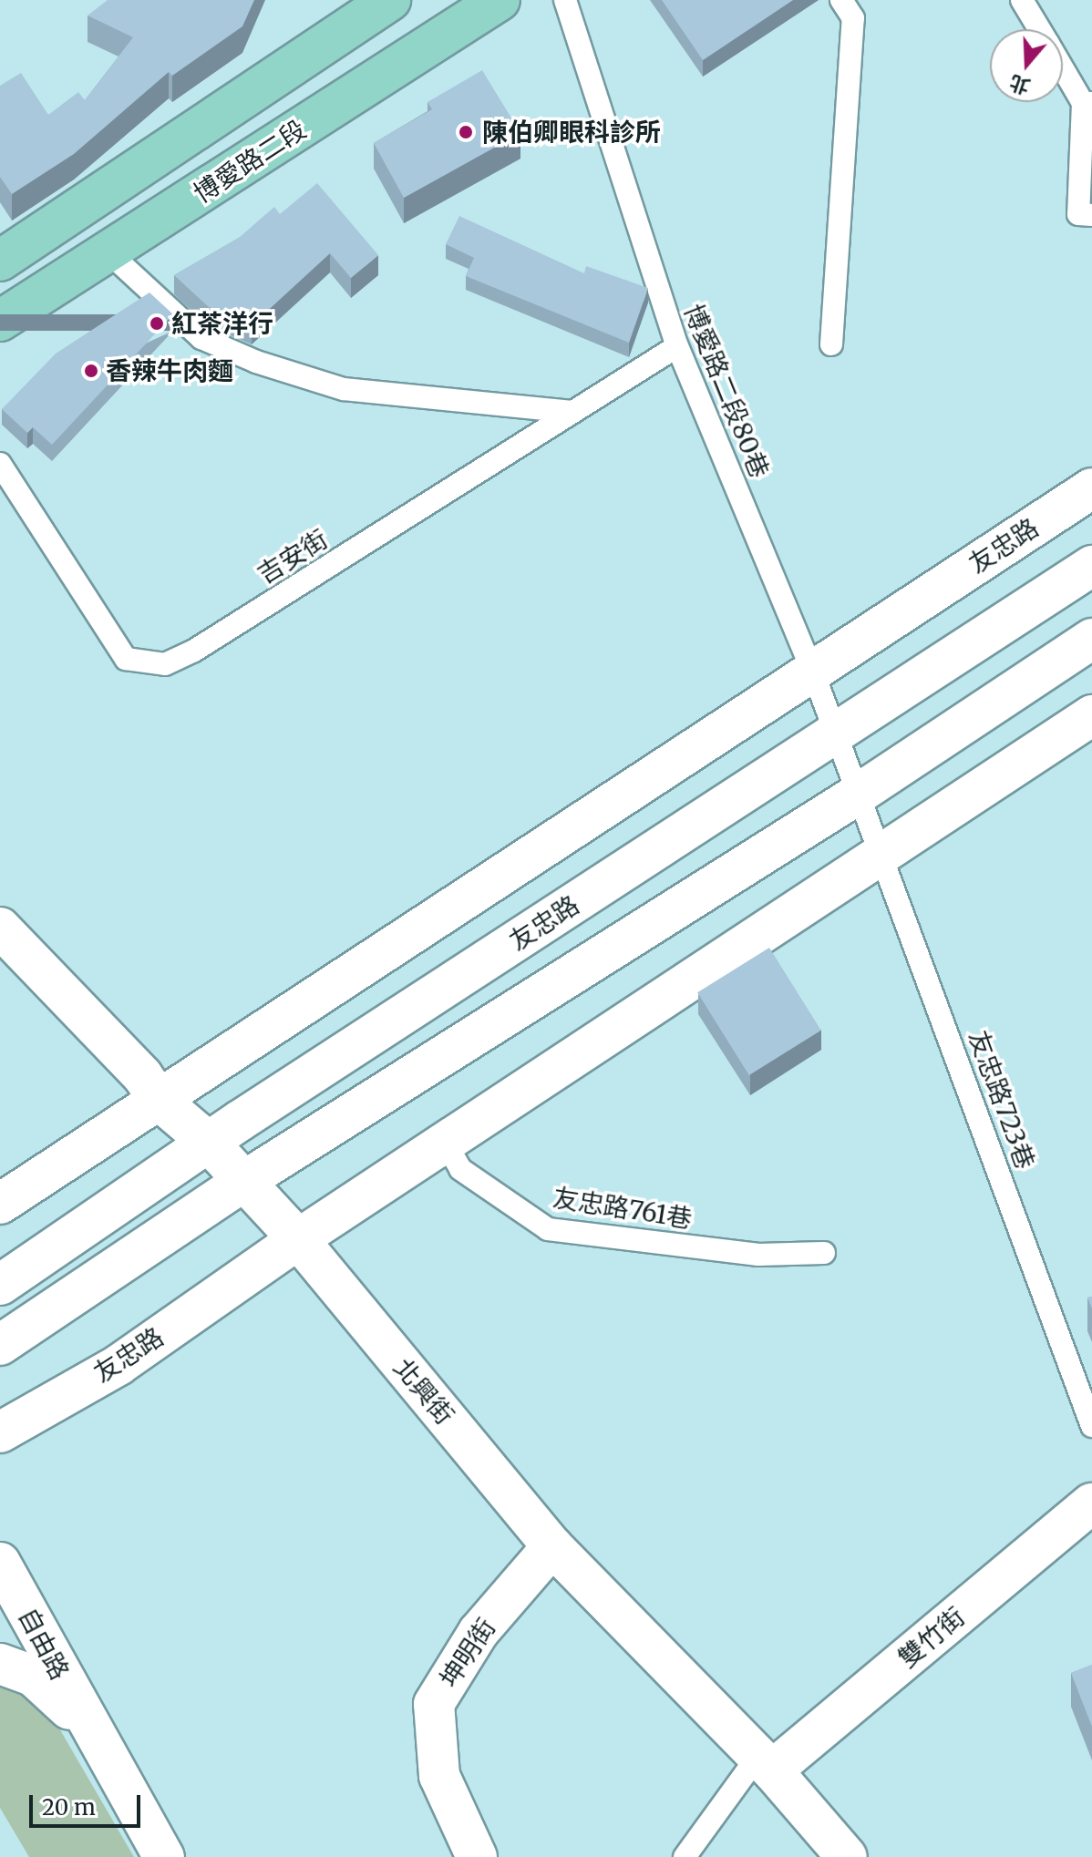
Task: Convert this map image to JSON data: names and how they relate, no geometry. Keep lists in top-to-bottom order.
{
  "streets": {
    "main road": ["博愛路二段"],
    "street": [
      "友忠路",
      "北興街",
      "雙竹街",
      "自由路",
      "坤明街"
    ],
    "lane": [
      "博愛路二段80巷",
      "吉安街",
      "友忠路723巷",
      "友忠路761巷"
    ]
  },
  "crossings": [
    ["博愛路二段80巷", "友忠路"],
    ["博愛路二段80巷", "吉安街"],
    ["博愛路二段80巷", "友忠路723巷"],
    ["友忠路", "友忠路723巷"],
    ["友忠路", "友忠路761巷"],
    ["友忠路", "北興街"],
    ["北興街", "雙竹街"],
    ["北興街", "坤明街"]
  ],
  "places": ["陳伯卿眼科診所", "紅茶洋行", "香辣牛肉麵"],
  "scale_bar": "20 m",
  "north": "bottom"
}
